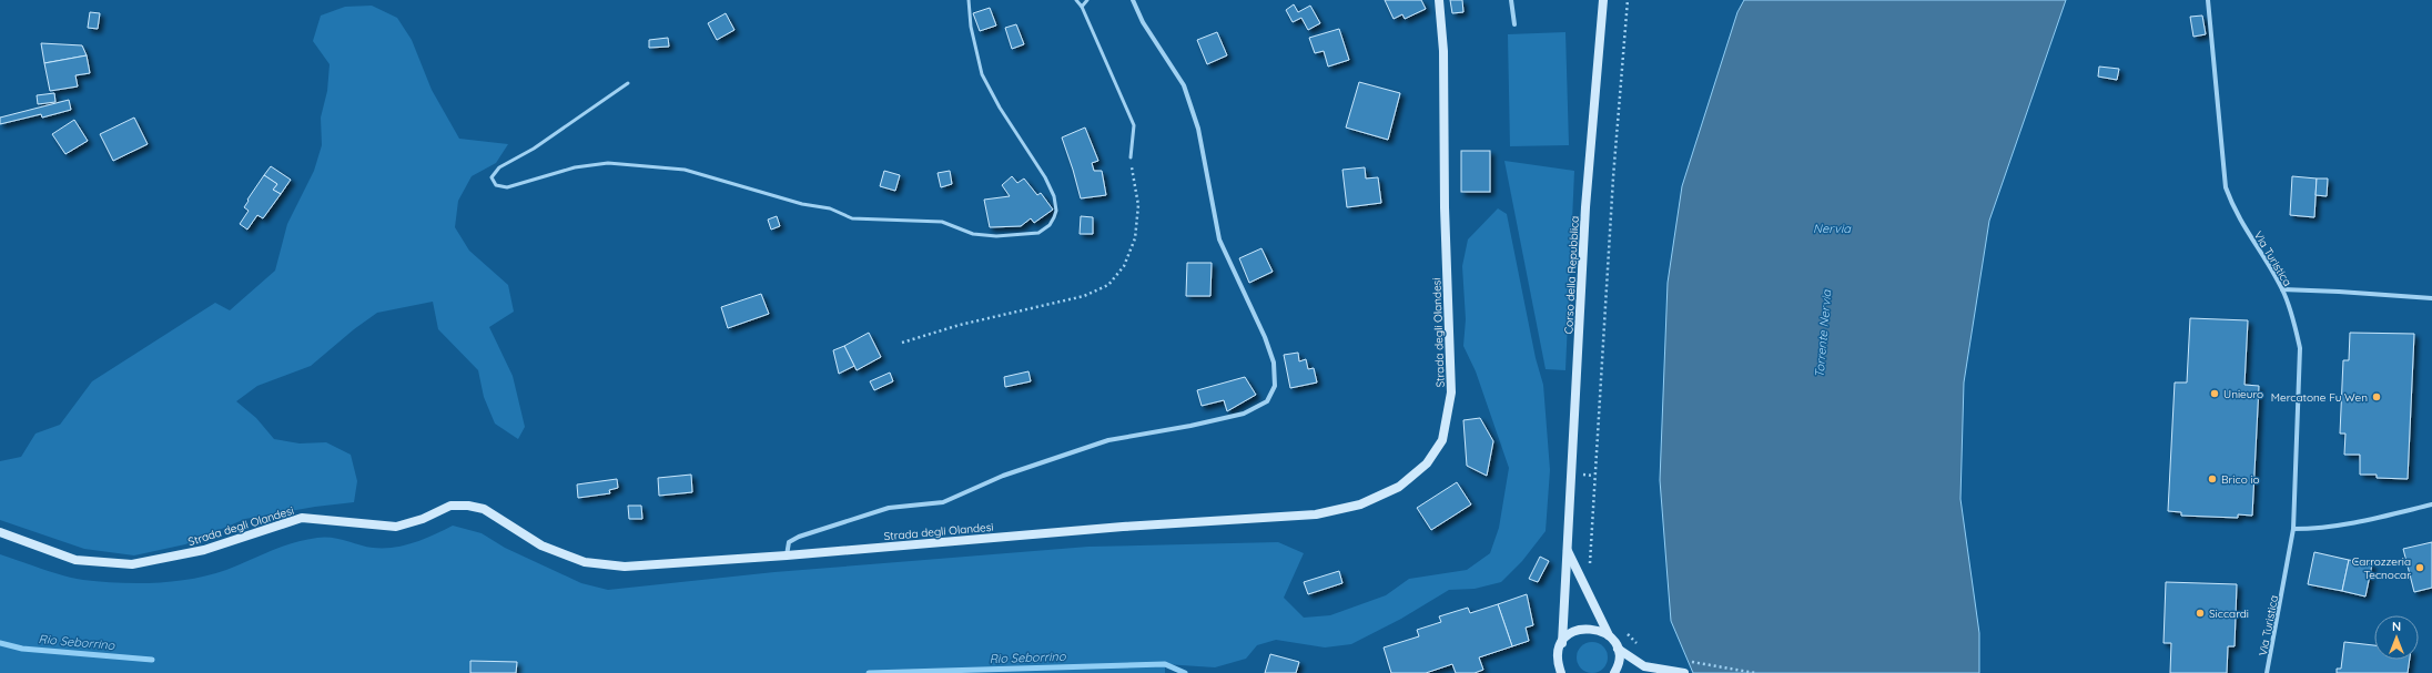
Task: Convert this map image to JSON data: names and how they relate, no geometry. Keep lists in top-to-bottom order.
{
  "streets": {
    "main road": ["Corso della Repubblica", "Strada degli Olandesi"],
    "street": ["Via Turistica"]
  },
  "water": ["Nervia", "Torrente Nervia", "Rio Seborrino"],
  "places": [
    "Unieuro",
    "Mercatone Fu Wen",
    "Brico io",
    "Carrozzeria Tecnocar",
    "Siccardi"
  ],
  "north": "top"
}
